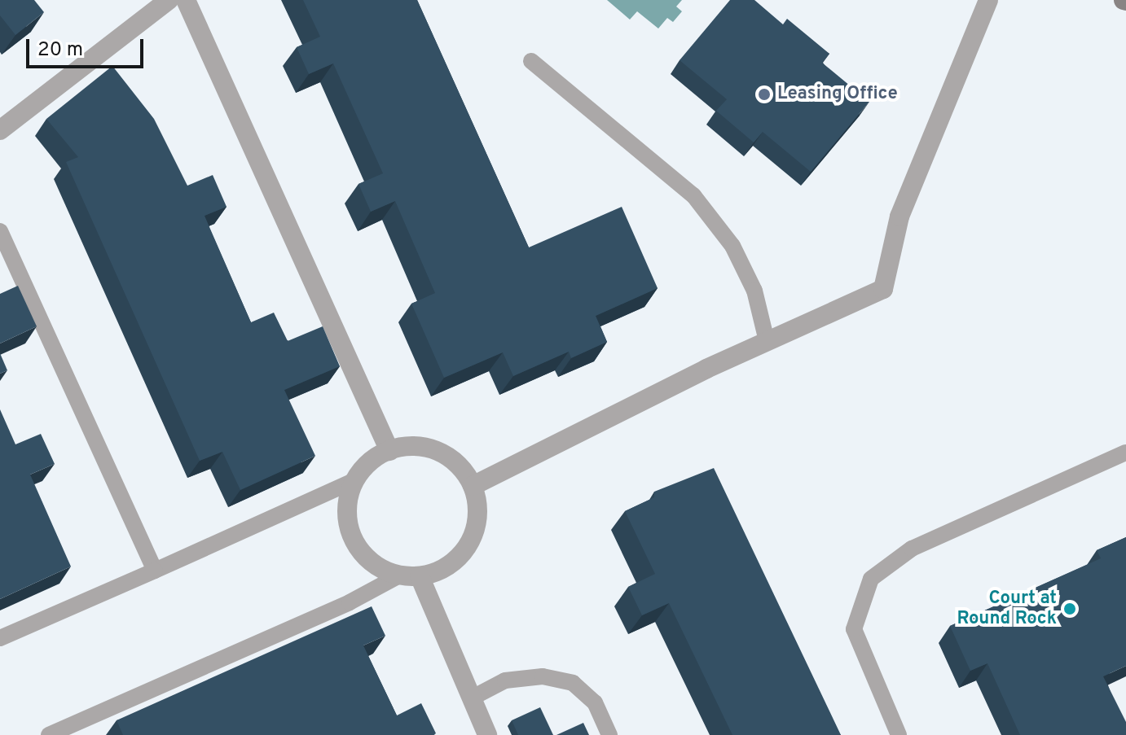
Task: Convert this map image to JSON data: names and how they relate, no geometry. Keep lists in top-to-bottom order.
{
  "places": ["Leasing Office", "Court at Round Rock"],
  "scale_bar": "20 m"
}
